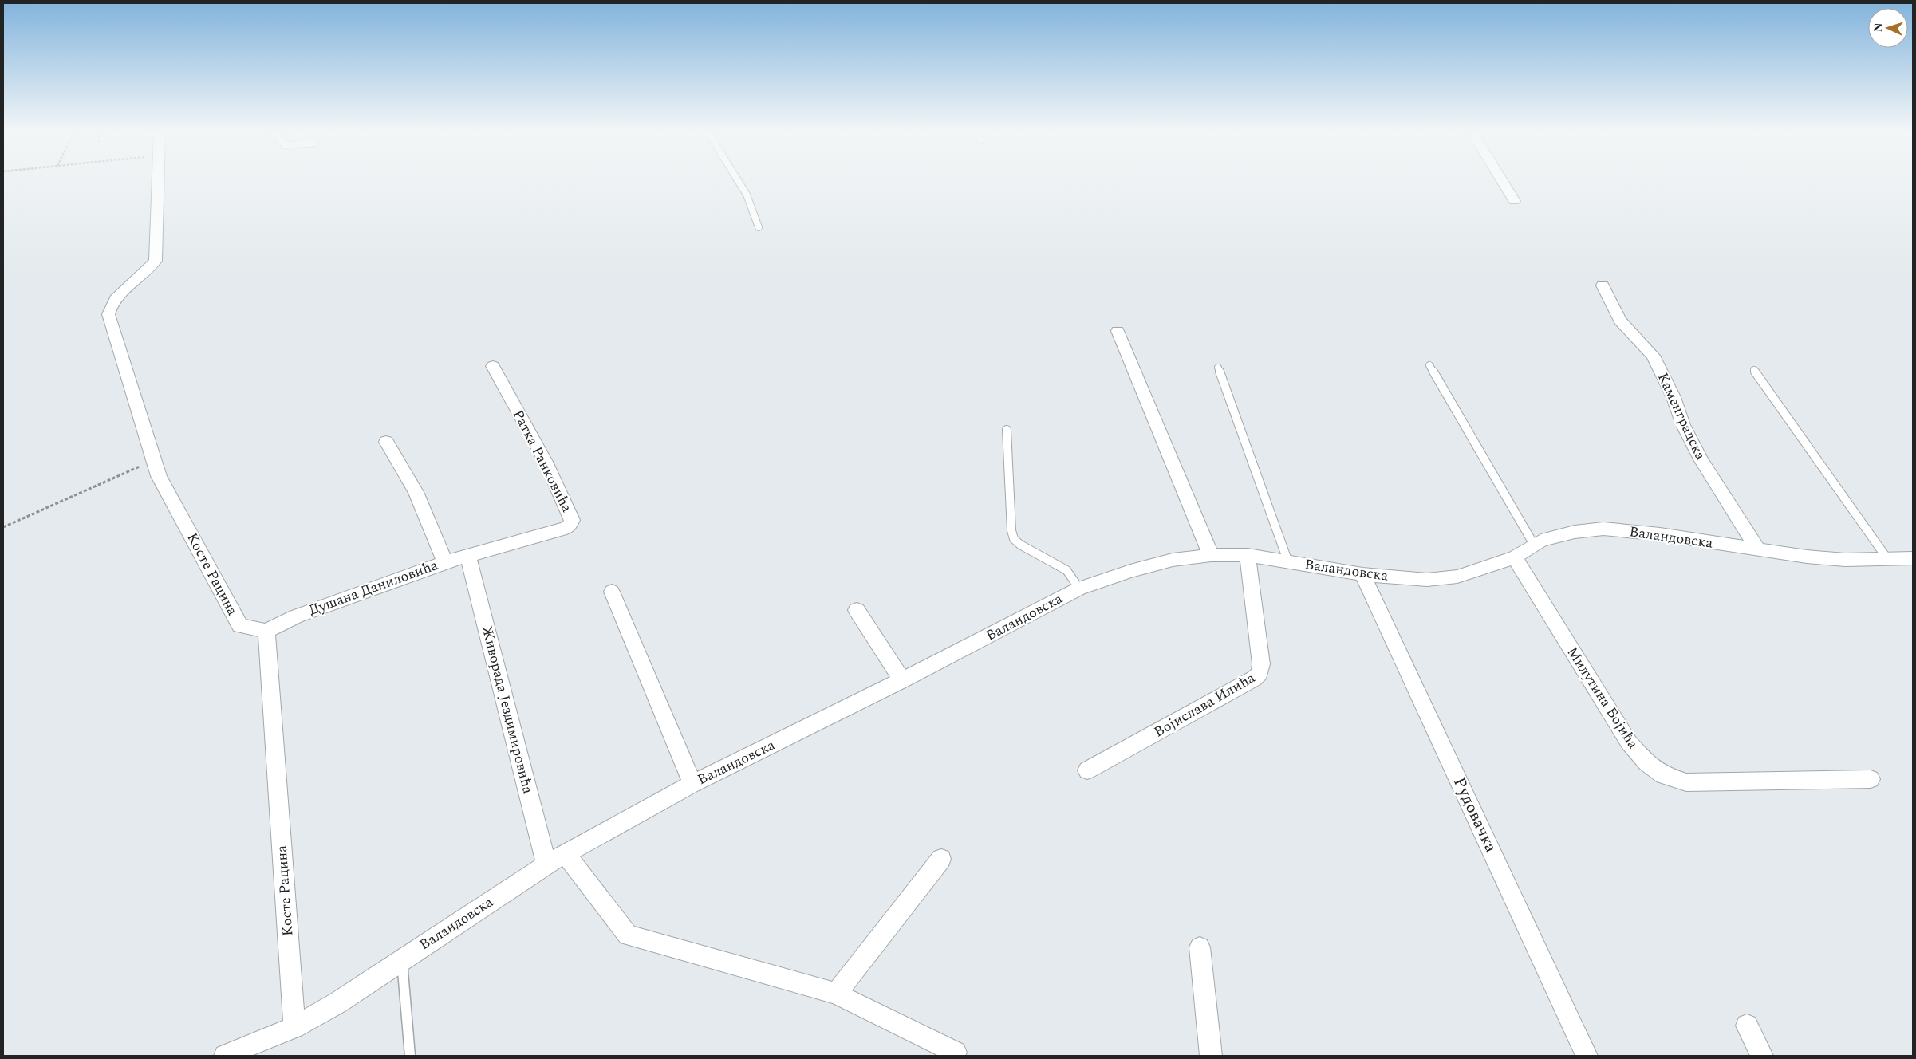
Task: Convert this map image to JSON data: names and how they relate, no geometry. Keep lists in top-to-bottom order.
{
  "streets": {
    "street": [
      "Каменградска",
      "Ратка Ранковића",
      "Валандовска",
      "Косте Рацина",
      "Душана Даниловића",
      "Милутина Бојића",
      "Војислава Илића",
      "Живорада Јездимировића",
      "Рудовачка"
    ]
  },
  "crossings": [
    ["Каменградска", "Валандовска"],
    ["Ратка Ранковића", "Душана Даниловића"],
    ["Ратка Ранковића", "Живорада Јездимировића"],
    ["Валандовска", "Косте Рацина"],
    ["Валандовска", "Милутина Бојића"],
    ["Валандовска", "Војислава Илића"],
    ["Валандовска", "Живорада Јездимировића"],
    ["Валандовска", "Рудовачка"],
    ["Косте Рацина", "Душана Даниловића"]
  ],
  "north": "left"
}
